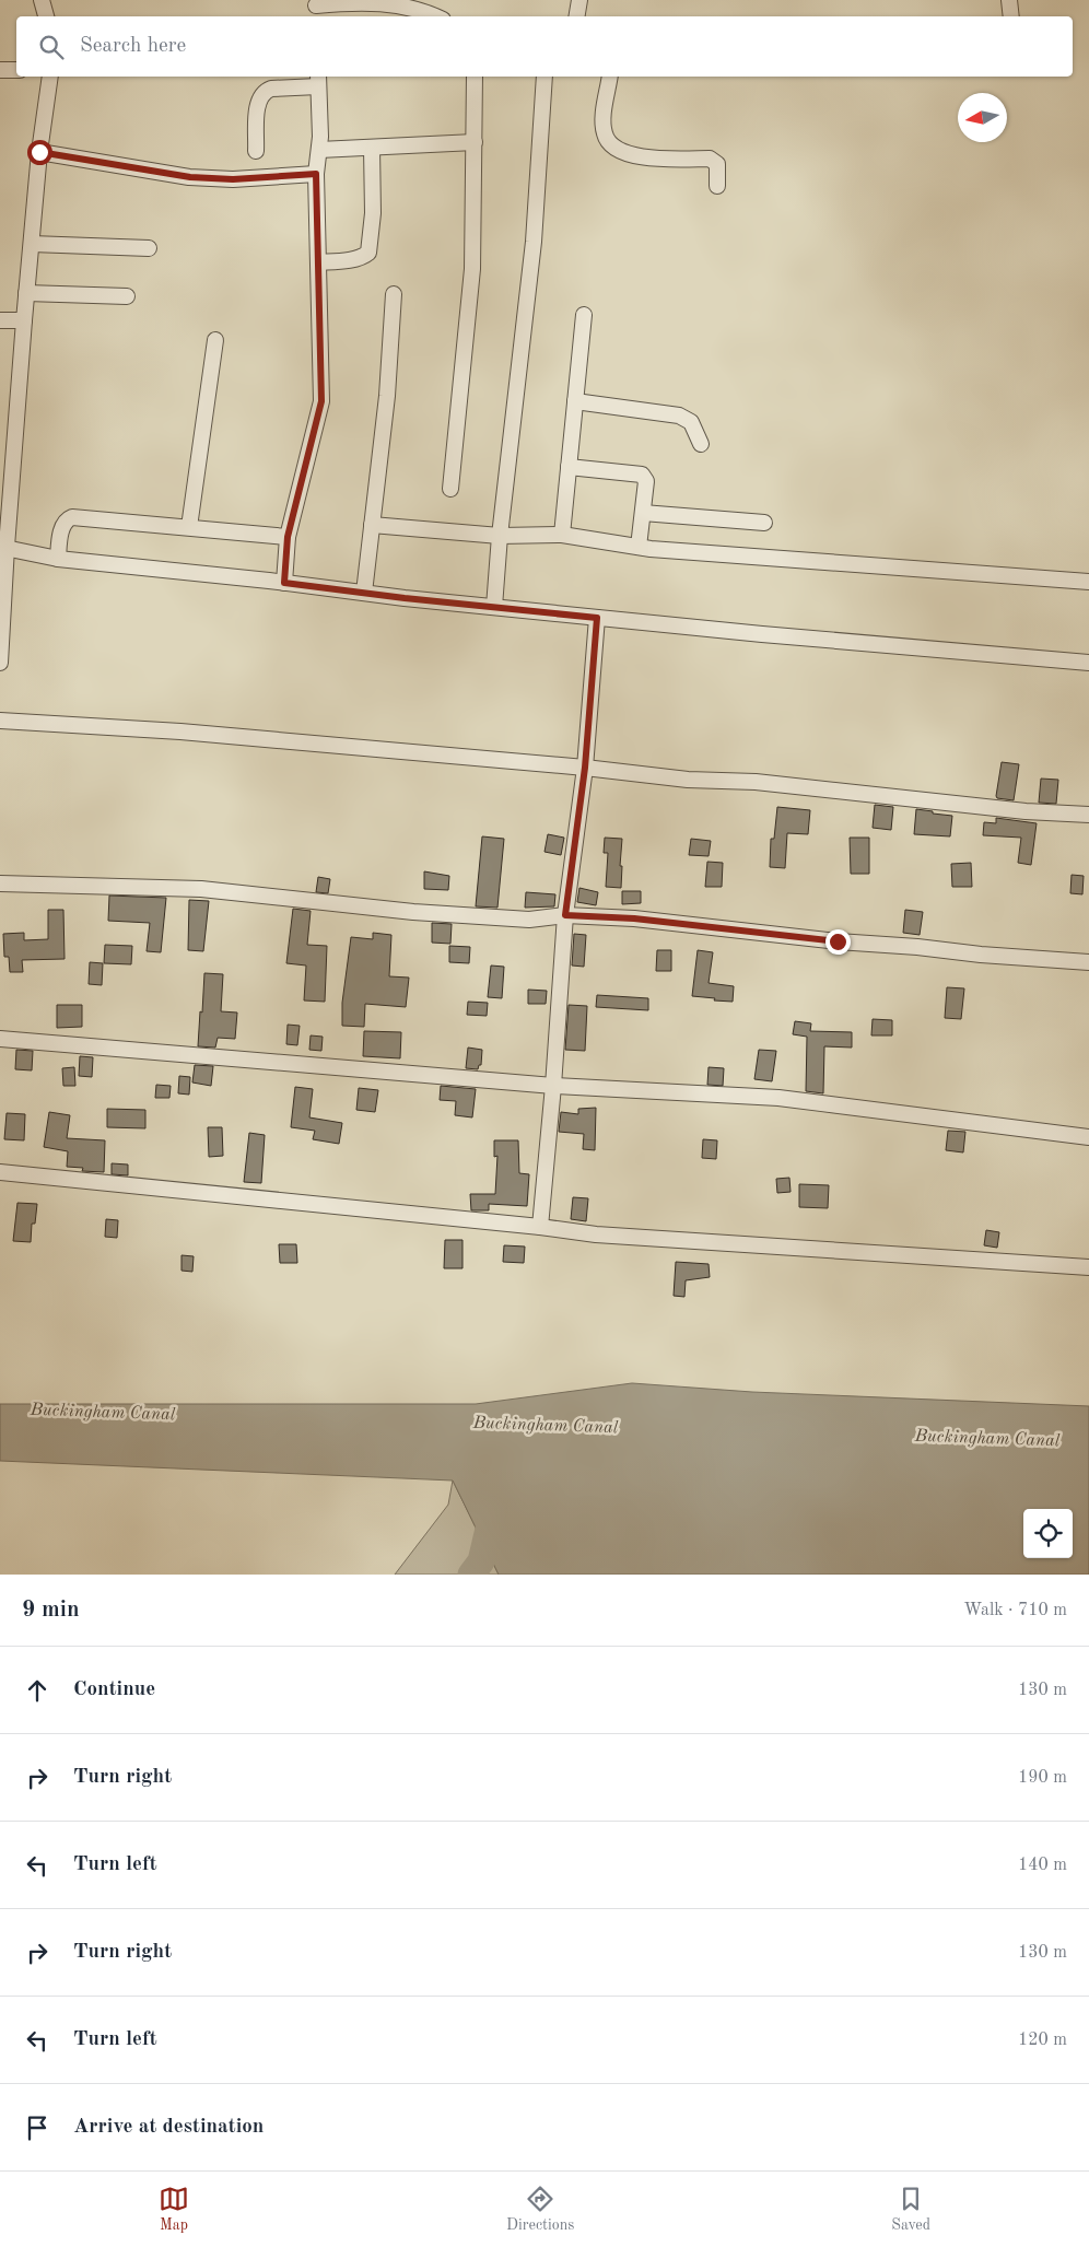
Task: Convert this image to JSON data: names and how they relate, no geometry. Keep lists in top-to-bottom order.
{
  "water": ["Buckingham Canal"],
  "north": "left",
  "page": {
    "search": "Search here",
    "heading": ["9 min", "Walk · 710 m"],
    "list": [
      ["Continue", "130 m"],
      ["Turn right", "190 m"],
      ["Turn left", "140 m"],
      ["Turn right", "130 m"],
      ["Turn left", "120 m"],
      "Arrive at destination"
    ],
    "nav": ["Map", "Directions", "Saved"]
  }
}
